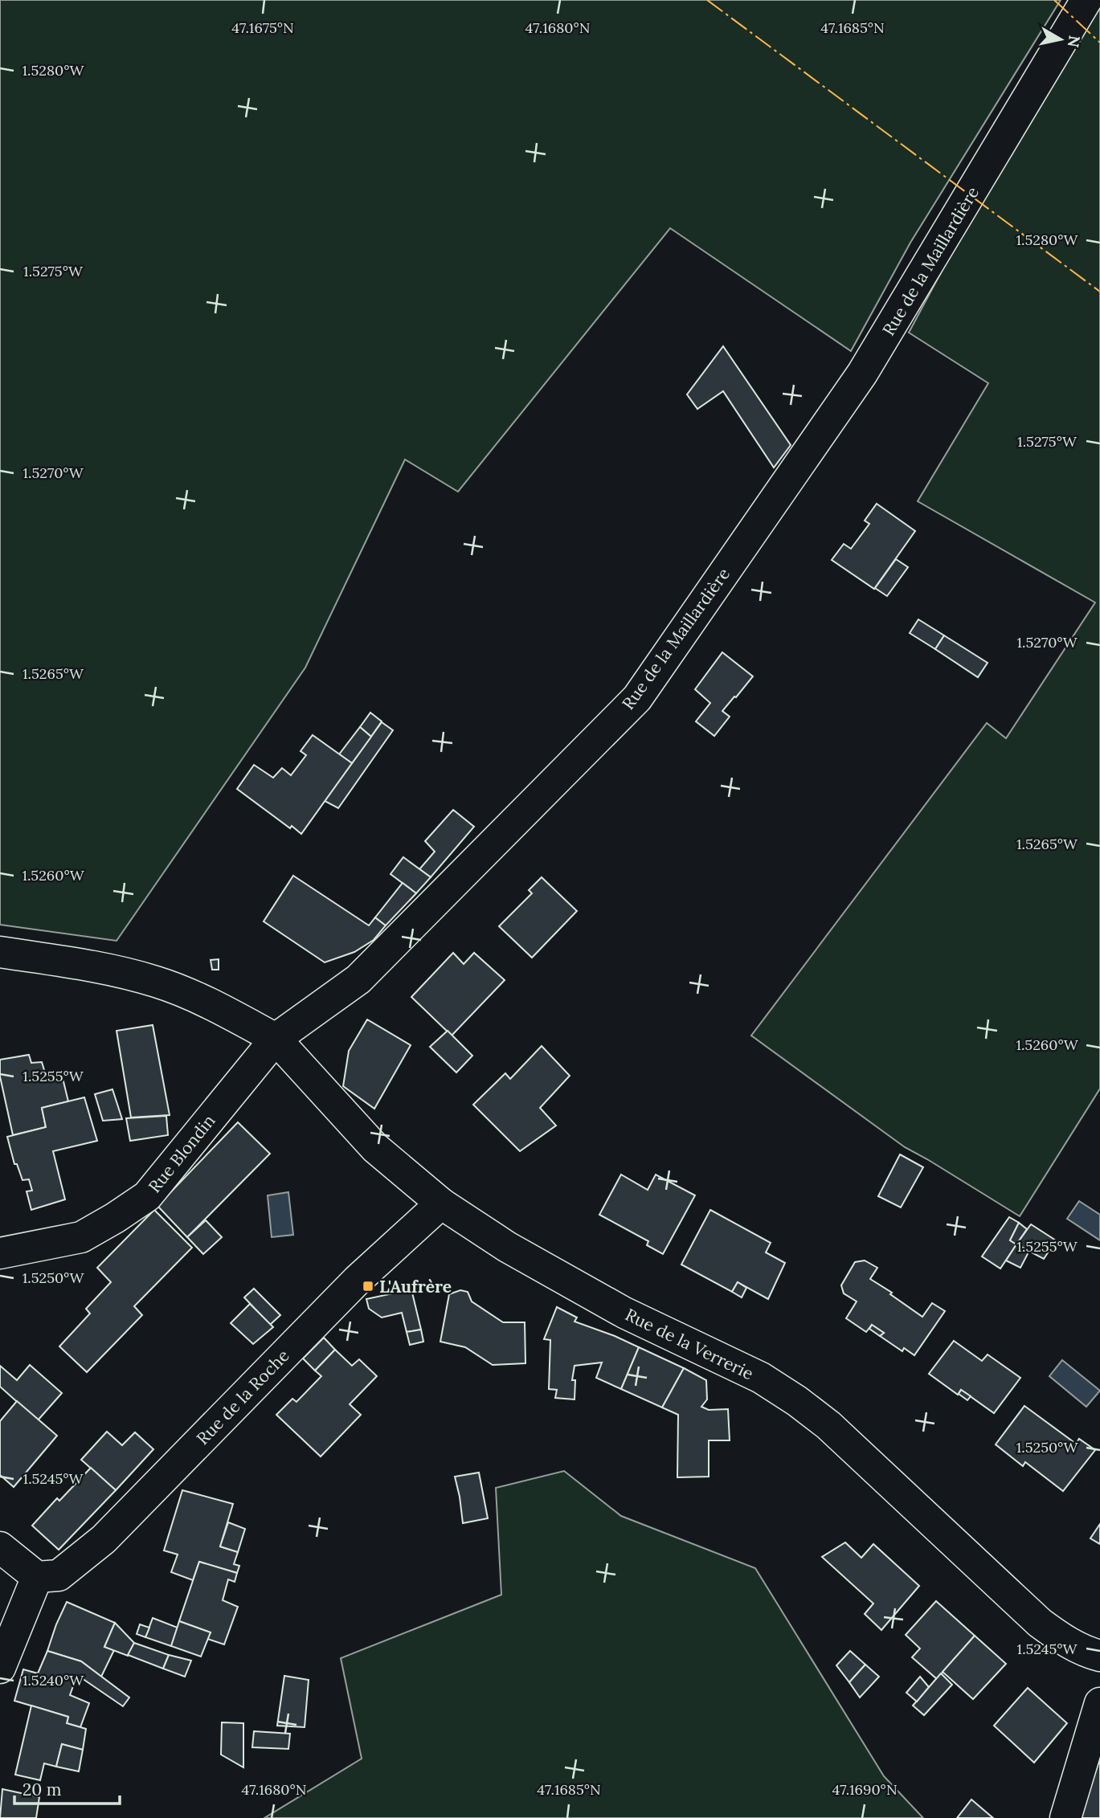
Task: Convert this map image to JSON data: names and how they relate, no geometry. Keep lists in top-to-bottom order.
{
  "streets": {
    "street": [
      "Rue de la Maillardière",
      "Rue Blondin",
      "Rue de la Verrerie",
      "Rue de la Roche"
    ]
  },
  "crossings": [
    ["Rue de la Maillardière", "Rue Blondin"],
    ["Rue de la Maillardière", "Rue de la Verrerie"],
    ["Rue Blondin", "Rue de la Verrerie"],
    ["Rue de la Verrerie", "Rue de la Roche"]
  ],
  "places": {
    "transit": ["L'Aufrère"]
  },
  "scale_bar": "20 m",
  "north": "right",
  "coordinates": [
    "47.1680°N",
    "47.1685°N",
    "47.1675°N",
    "1.5280°W",
    "1.5275°W",
    "1.5270°W",
    "1.5265°W",
    "1.5260°W",
    "1.5255°W",
    "1.5250°W",
    "1.5245°W",
    "1.5240°W",
    "47.1690°N"
  ]
}
